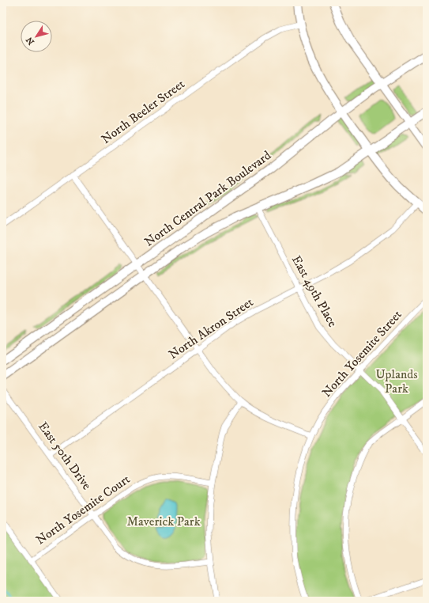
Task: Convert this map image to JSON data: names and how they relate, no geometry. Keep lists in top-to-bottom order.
{
  "streets": {
    "main road": ["North Central Park Boulevard"],
    "street": [
      "North Beeler Street",
      "East 49th Place",
      "North Akron Street",
      "North Yosemite Street",
      "East 50th Drive",
      "North Yosemite Court"
    ]
  },
  "crossings": [
    ["North Central Park Boulevard", "East 49th Place"],
    ["East 49th Place", "North Akron Street"],
    ["East 49th Place", "North Yosemite Street"],
    ["North Akron Street", "East 50th Drive"],
    ["East 50th Drive", "North Yosemite Court"]
  ],
  "parks": ["Uplands Park", "Maverick Park"],
  "north": "bottom left"
}
